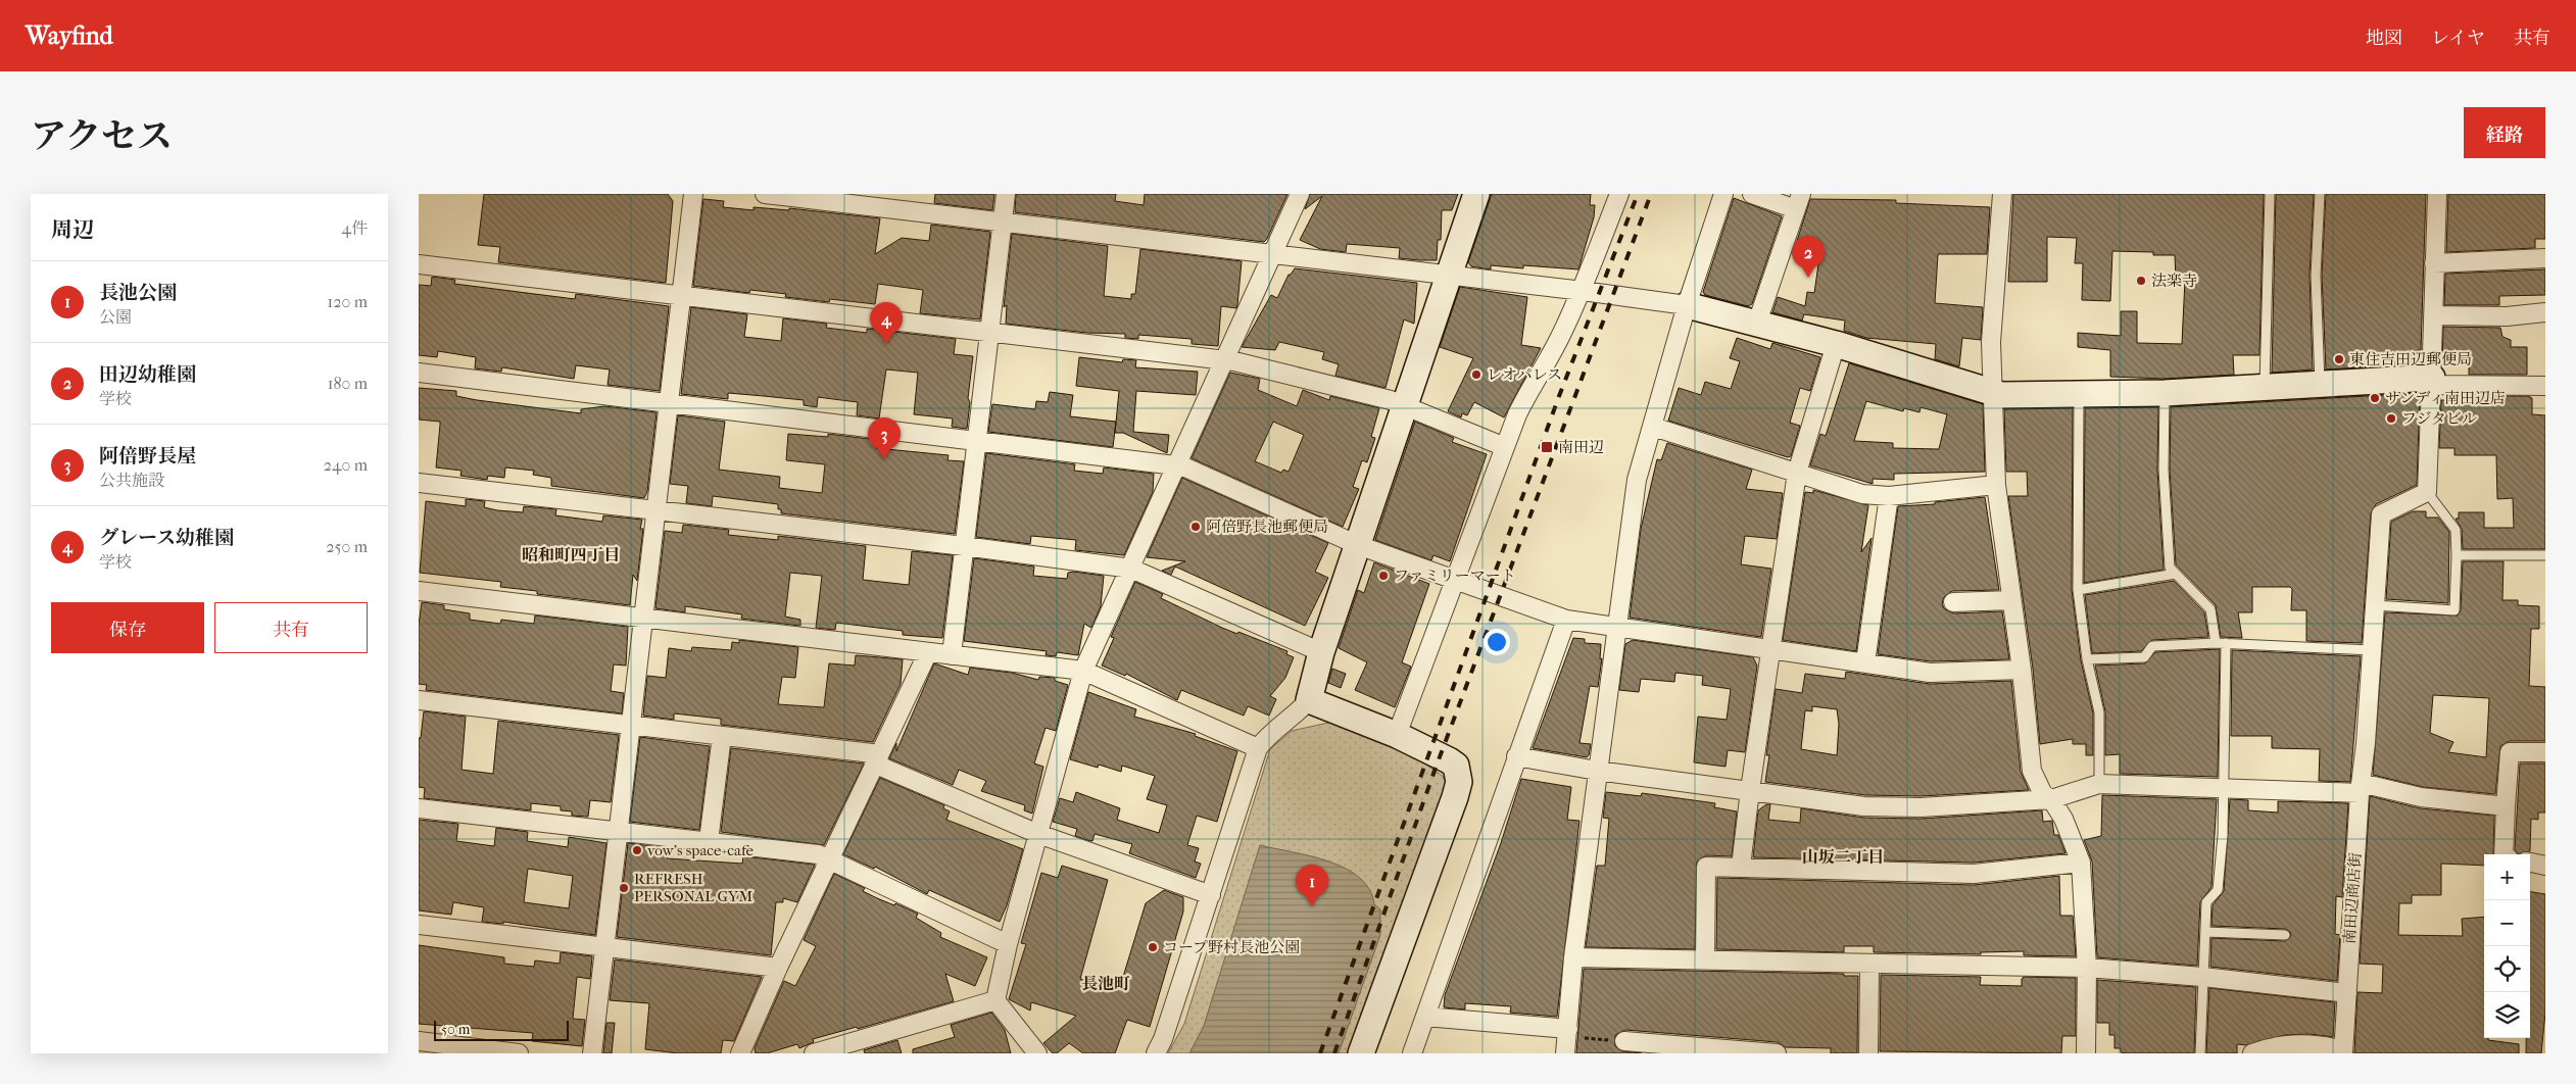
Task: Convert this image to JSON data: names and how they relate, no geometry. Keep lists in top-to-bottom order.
{
  "streets": {
    "street": ["南田辺商店街"]
  },
  "districts": ["昭和町四丁目", "山坂二丁目", "長池町"],
  "places": {
    "other": [
      "法楽寺",
      "東住吉田辺郵便局",
      "レオパレス",
      "サンディ南田辺店",
      "フジタビル",
      "阿倍野長池郵便局",
      "ファミリーマート",
      "vow's space+cafe",
      "REFRESH PERSONAL GYM",
      "コープ野村長池公園"
    ],
    "transit": ["南田辺"]
  },
  "scale_bar": "50 m",
  "page": {
    "header": "Wayfind",
    "nav": ["地図", "レイヤ", "共有"],
    "title": "アクセス",
    "buttons": [
      "経路",
      ["保存", "共有"]
    ],
    "heading": ["周辺", "4件"],
    "pins": [
      "2",
      "4",
      "3",
      "1"
    ],
    "list": [
      {
        "mark": "1",
        "name": "長池公園",
        "note": "公園",
        "value": "120 m"
      },
      {
        "mark": "2",
        "name": "田辺幼稚園",
        "note": "学校",
        "value": "180 m"
      },
      {
        "mark": "3",
        "name": "阿倍野長屋",
        "note": "公共施設",
        "value": "240 m"
      },
      {
        "mark": "4",
        "name": "グレース幼稚園",
        "note": "学校",
        "value": "250 m"
      }
    ],
    "map_buttons": ["+", "−"],
    "scale": "50 m"
  }
}
